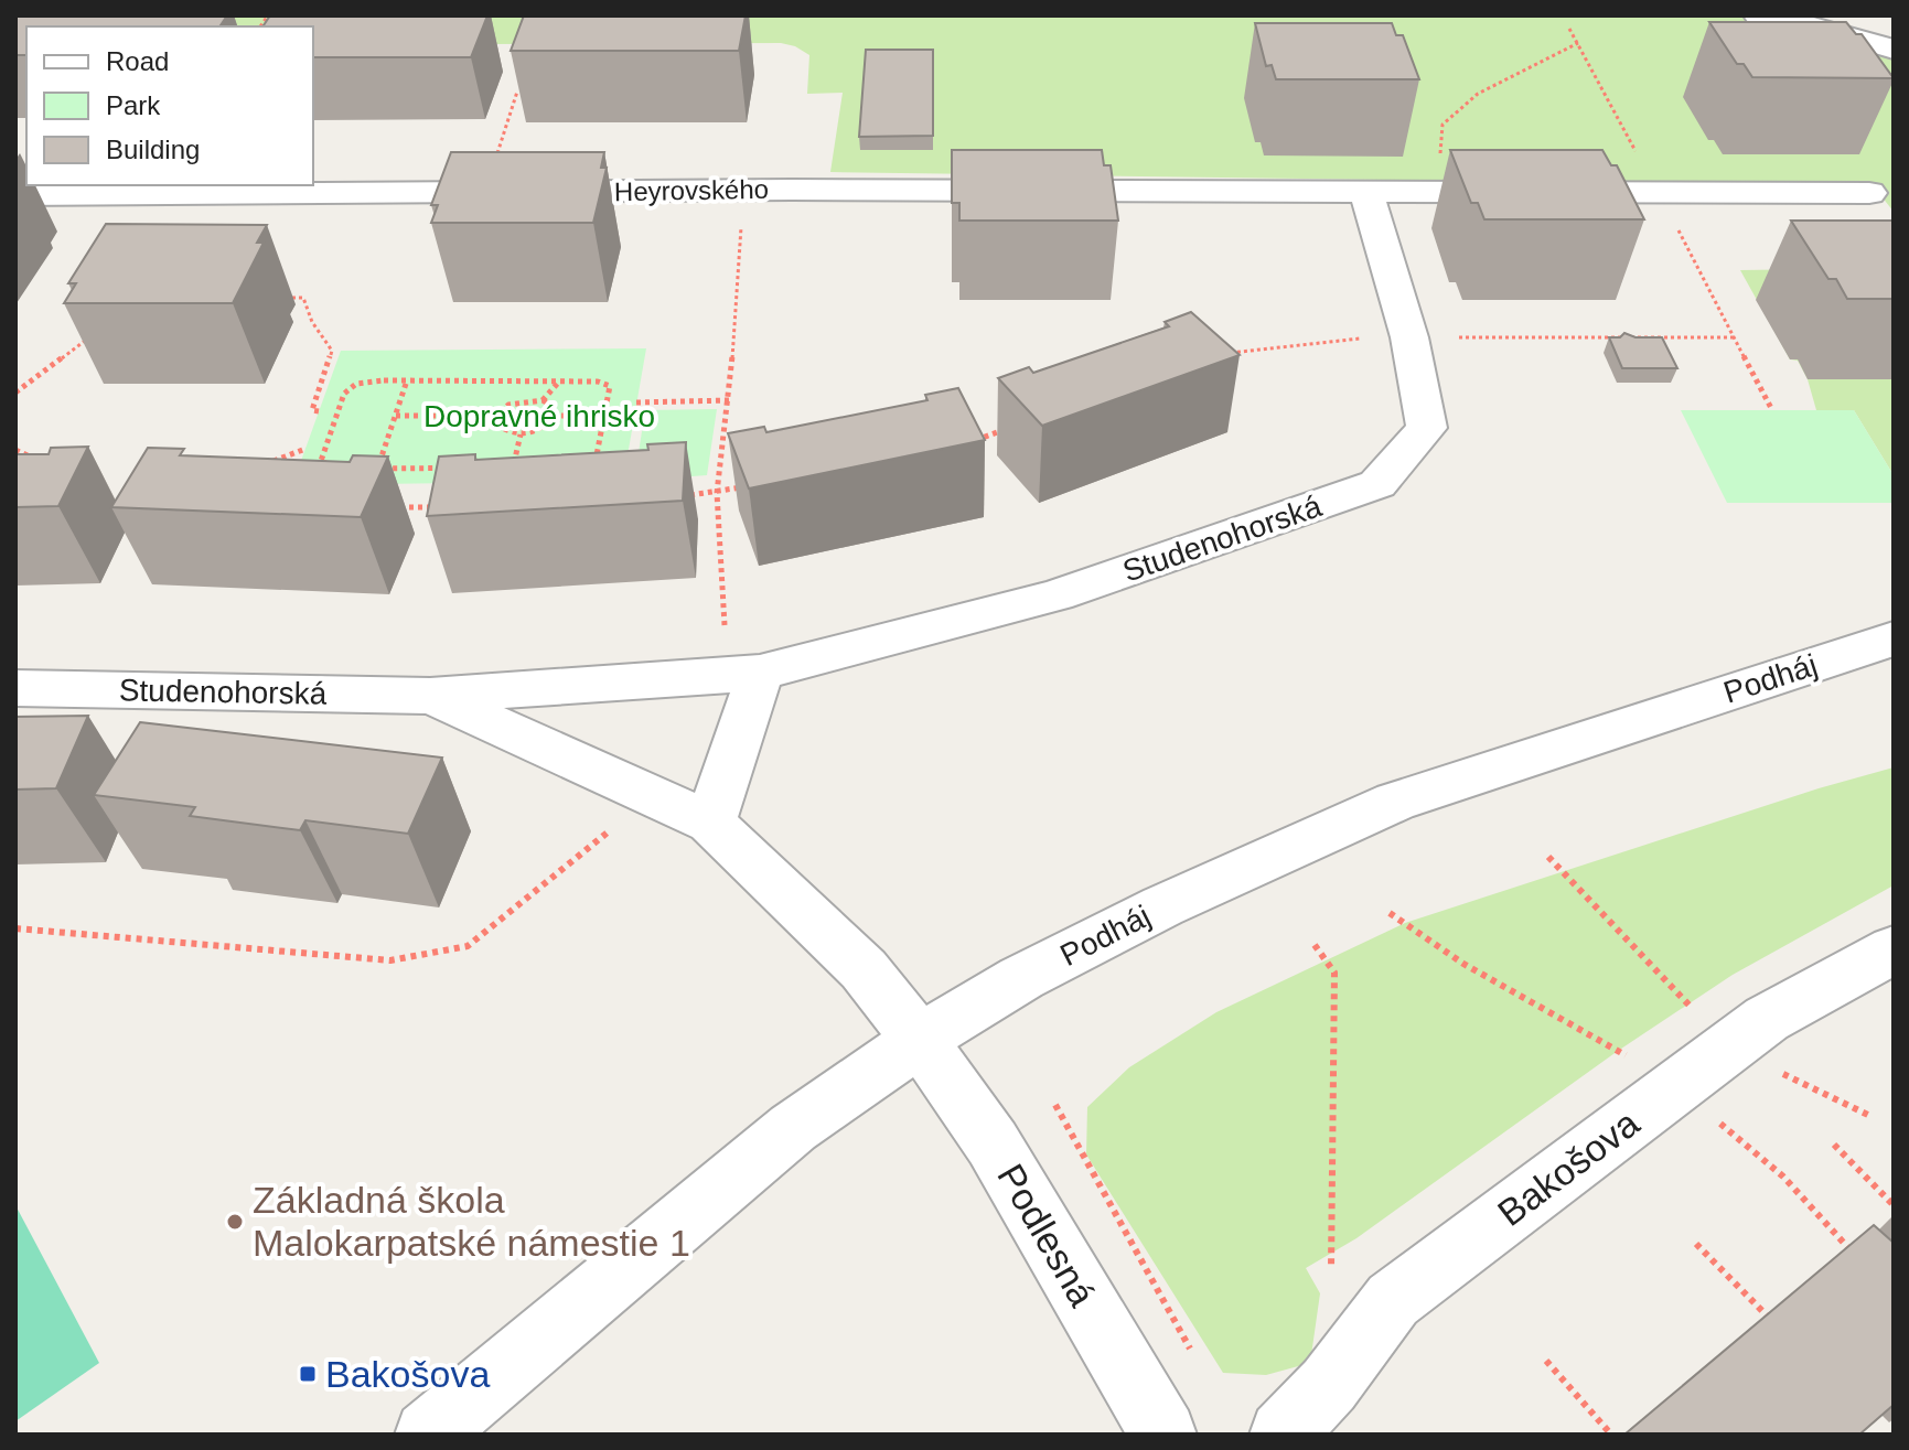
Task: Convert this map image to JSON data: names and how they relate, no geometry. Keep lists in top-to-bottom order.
{
  "streets": {
    "street": [
      "Heyrovského",
      "Studenohorská",
      "Podháj",
      "Bakošova",
      "Podlesná"
    ]
  },
  "crossings": [
    ["Heyrovského", "Studenohorská"],
    ["Studenohorská", "Podháj"],
    ["Studenohorská", "Podlesná"],
    ["Podháj", "Podlesná"]
  ],
  "parks": ["Dopravné ihrisko"],
  "places": {
    "other": ["Základná škola Malokarpatské námestie 1"],
    "transit": ["Bakošova"]
  },
  "legend": ["Road", "Park", "Building"]
}
